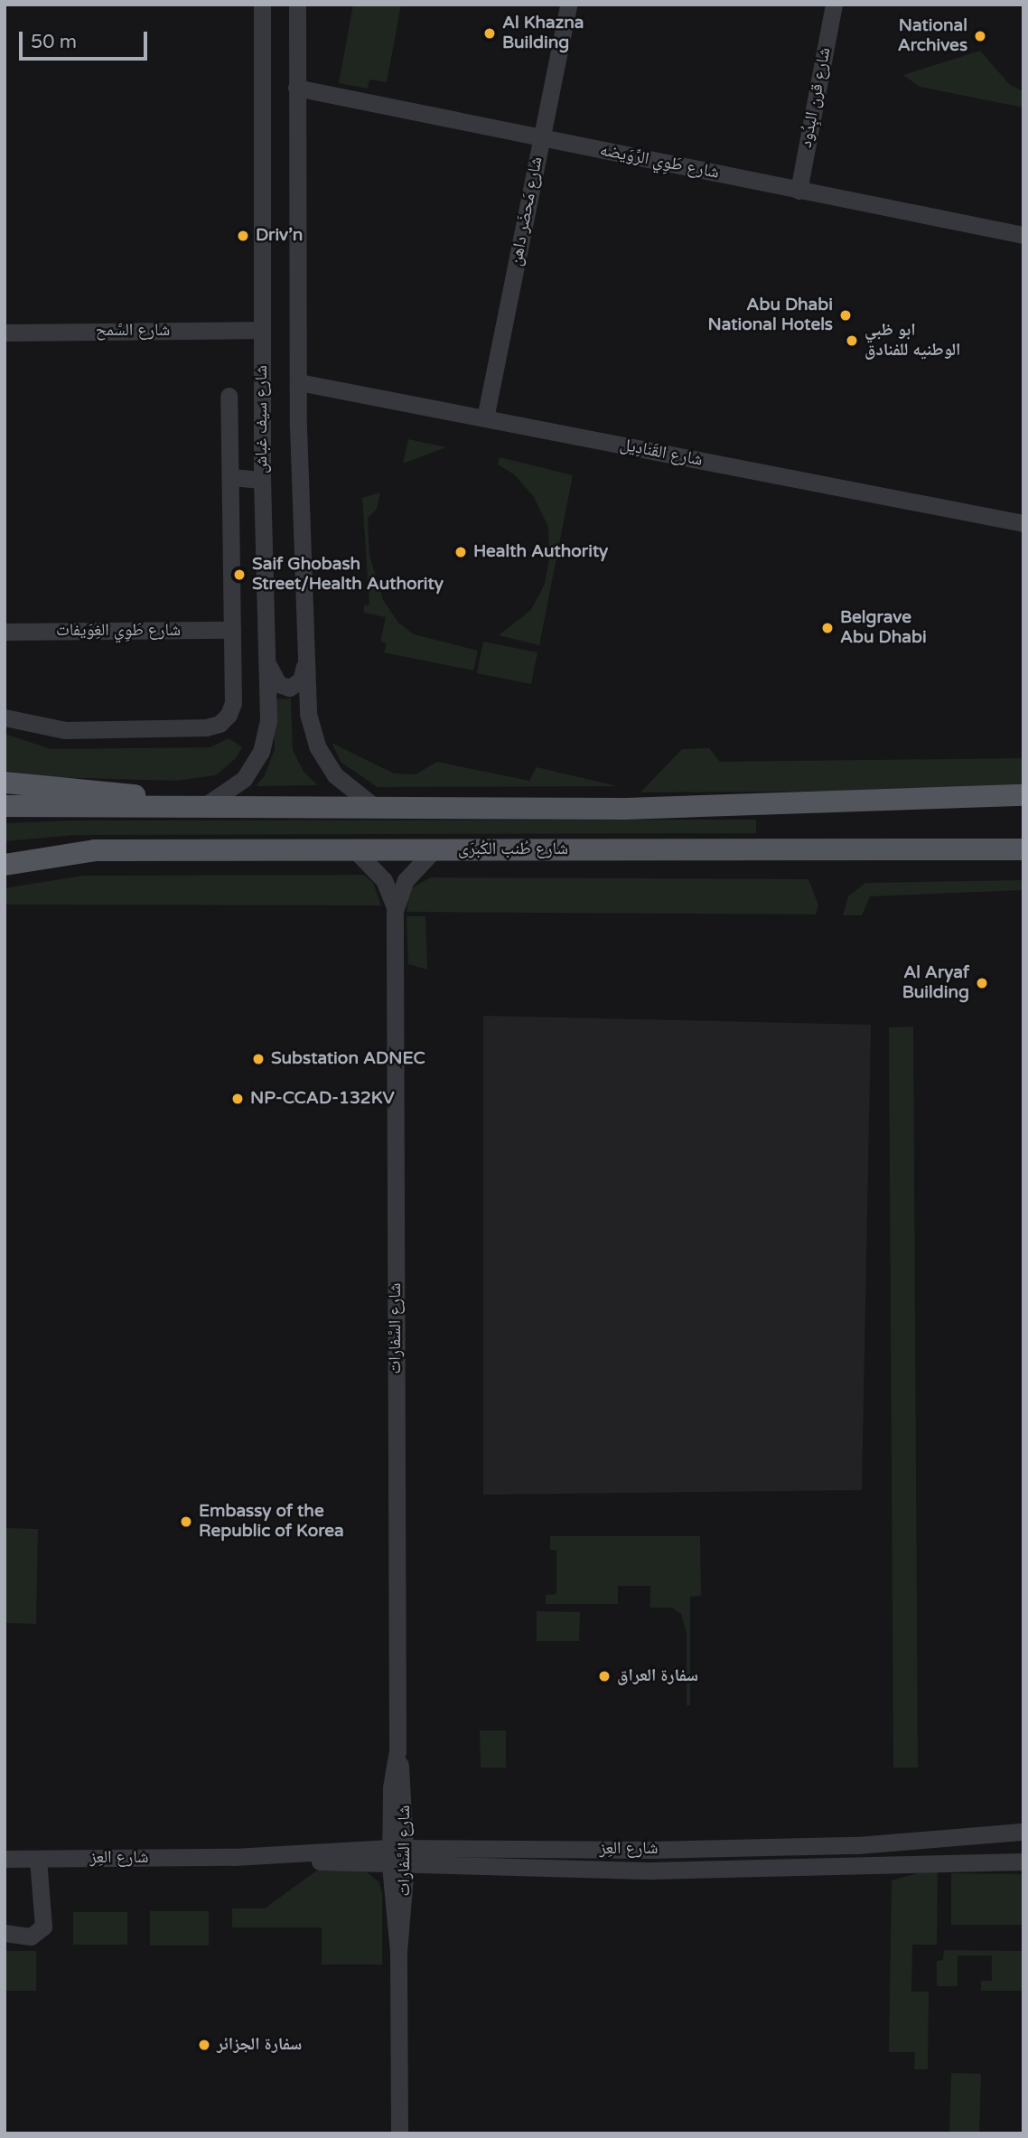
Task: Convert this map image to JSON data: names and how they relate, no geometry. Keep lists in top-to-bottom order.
{
  "streets": {
    "main road": ["شارع طُنب الكُبرَى"],
    "street": [
      "شارع قرن البِدُود",
      "شارع طَوِي الرِّوَيضه",
      "شارع مَحضَر داهن",
      "شارع السَّمح",
      "شارع سيف غباش",
      "شارع القَنادِيل",
      "شارع طَوِي الغِوَيفات",
      "شارع السَّفارات",
      "شارع العِز"
    ]
  },
  "crossings": [
    ["شارع قرن البِدُود", "شارع طَوِي الرِّوَيضه"],
    ["شارع طَوِي الرِّوَيضه", "شارع مَحضَر داهن"],
    ["شارع طَوِي الرِّوَيضه", "شارع سيف غباش"],
    ["شارع مَحضَر داهن", "شارع القَنادِيل"],
    ["شارع السَّمح", "شارع سيف غباش"],
    ["شارع سيف غباش", "شارع القَنادِيل"],
    ["شارع طُنب الكُبرَى", "شارع السَّفارات"],
    ["شارع السَّفارات", "شارع العِز"]
  ],
  "places": [
    "Al Khazna Building",
    "National Archives",
    "Driv’n",
    "Abu Dhabi National Hotels",
    "ابو ظبي الوطنيه للفنادق",
    "Health Authority",
    "Saif Ghobash Street/Health Authority",
    "Belgrave Abu Dhabi",
    "Al Aryaf Building",
    "Substation ADNEC",
    "NP-CCAD-132KV",
    "Embassy of the Republic of Korea",
    "سفارة العراق",
    "سفارة الجزائر"
  ],
  "scale_bar": "50 m"
}
